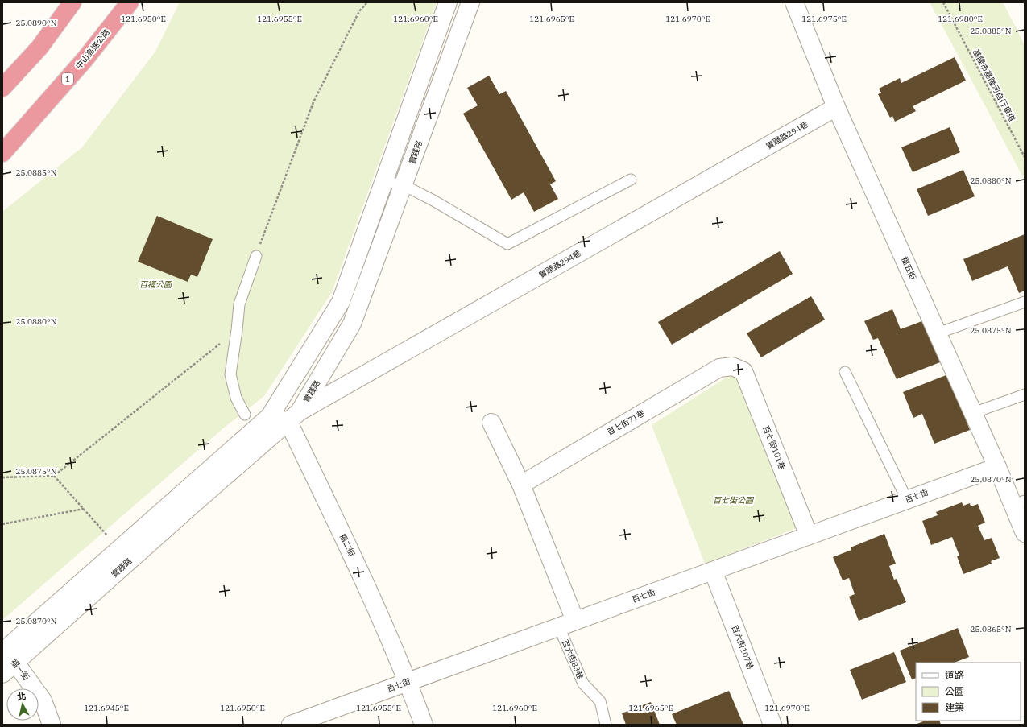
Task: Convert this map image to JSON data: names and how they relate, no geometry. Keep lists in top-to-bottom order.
{
  "streets": {
    "highway": ["中山高速公路", "1"],
    "street": [
      "實踐路294巷",
      "實踐路",
      "福五街",
      "百七街71巷",
      "百七街101巷",
      "百七街",
      "福二街",
      "百六街107巷",
      "福一街"
    ],
    "lane": ["百六街83巷"],
    "path": ["基隆市基隆河自行車道"]
  },
  "crossings": [
    ["實踐路294巷", "實踐路"],
    ["實踐路294巷", "福五街"],
    ["實踐路294巷", "福二街"],
    ["實踐路", "福二街"],
    ["實踐路", "福一街"],
    ["福五街", "百七街"],
    ["百七街71巷", "百七街101巷"],
    ["百七街101巷", "百七街"],
    ["百七街", "福二街"],
    ["百七街", "百六街107巷"],
    ["百七街", "百六街83巷"]
  ],
  "parks": ["百福公園", "百七街公園"],
  "legend": ["道路", "公園", "建築"],
  "north": "top",
  "coordinates": [
    "121.6950°E",
    "121.6955°E",
    "121.6960°E",
    "121.6965°E",
    "121.6970°E",
    "121.6975°E",
    "121.6980°E",
    "25.0890°N",
    "25.0885°N",
    "25.0880°N",
    "25.0875°N",
    "25.0870°N",
    "25.0865°N",
    "121.6945°E"
  ]
}
